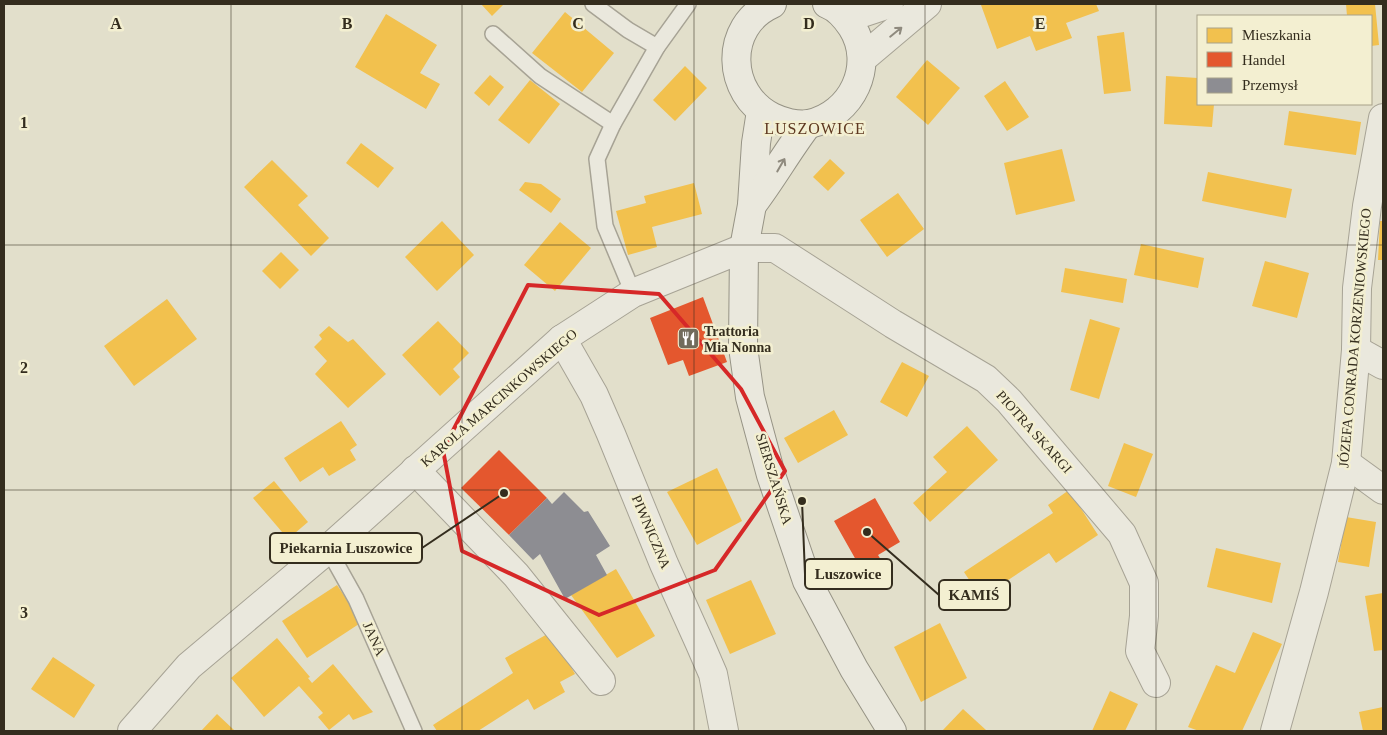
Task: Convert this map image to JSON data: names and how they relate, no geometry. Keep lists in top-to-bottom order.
{
  "streets": {
    "street": [
      "JÓZEFA CONRADA KORZENIOWSKIEGO",
      "KAROLA MARCINKOWSKIEGO",
      "PIOTRA SKARGI",
      "SIERSZAŃSKA",
      "PIWNICZNA"
    ],
    "lane": ["JANA"]
  },
  "crossings": [
    ["KAROLA MARCINKOWSKIEGO", "PIOTRA SKARGI"],
    ["KAROLA MARCINKOWSKIEGO", "SIERSZAŃSKA"],
    ["KAROLA MARCINKOWSKIEGO", "PIWNICZNA"],
    ["KAROLA MARCINKOWSKIEGO", "JANA"],
    ["PIOTRA SKARGI", "SIERSZAŃSKA"]
  ],
  "districts": ["LUSZOWICE"],
  "places": {
    "restaurant": ["Trattoria Mia Nonna"],
    "other": ["Piekarnia Luszowice", "Luszowice", "KAMIŚ"]
  },
  "legend": ["Mieszkania", "Handel", "Przemysł"],
  "grid": {
    "columns": [
      "A",
      "B",
      "C",
      "D",
      "E"
    ],
    "rows": ["1", "2", "3"]
  }
}
